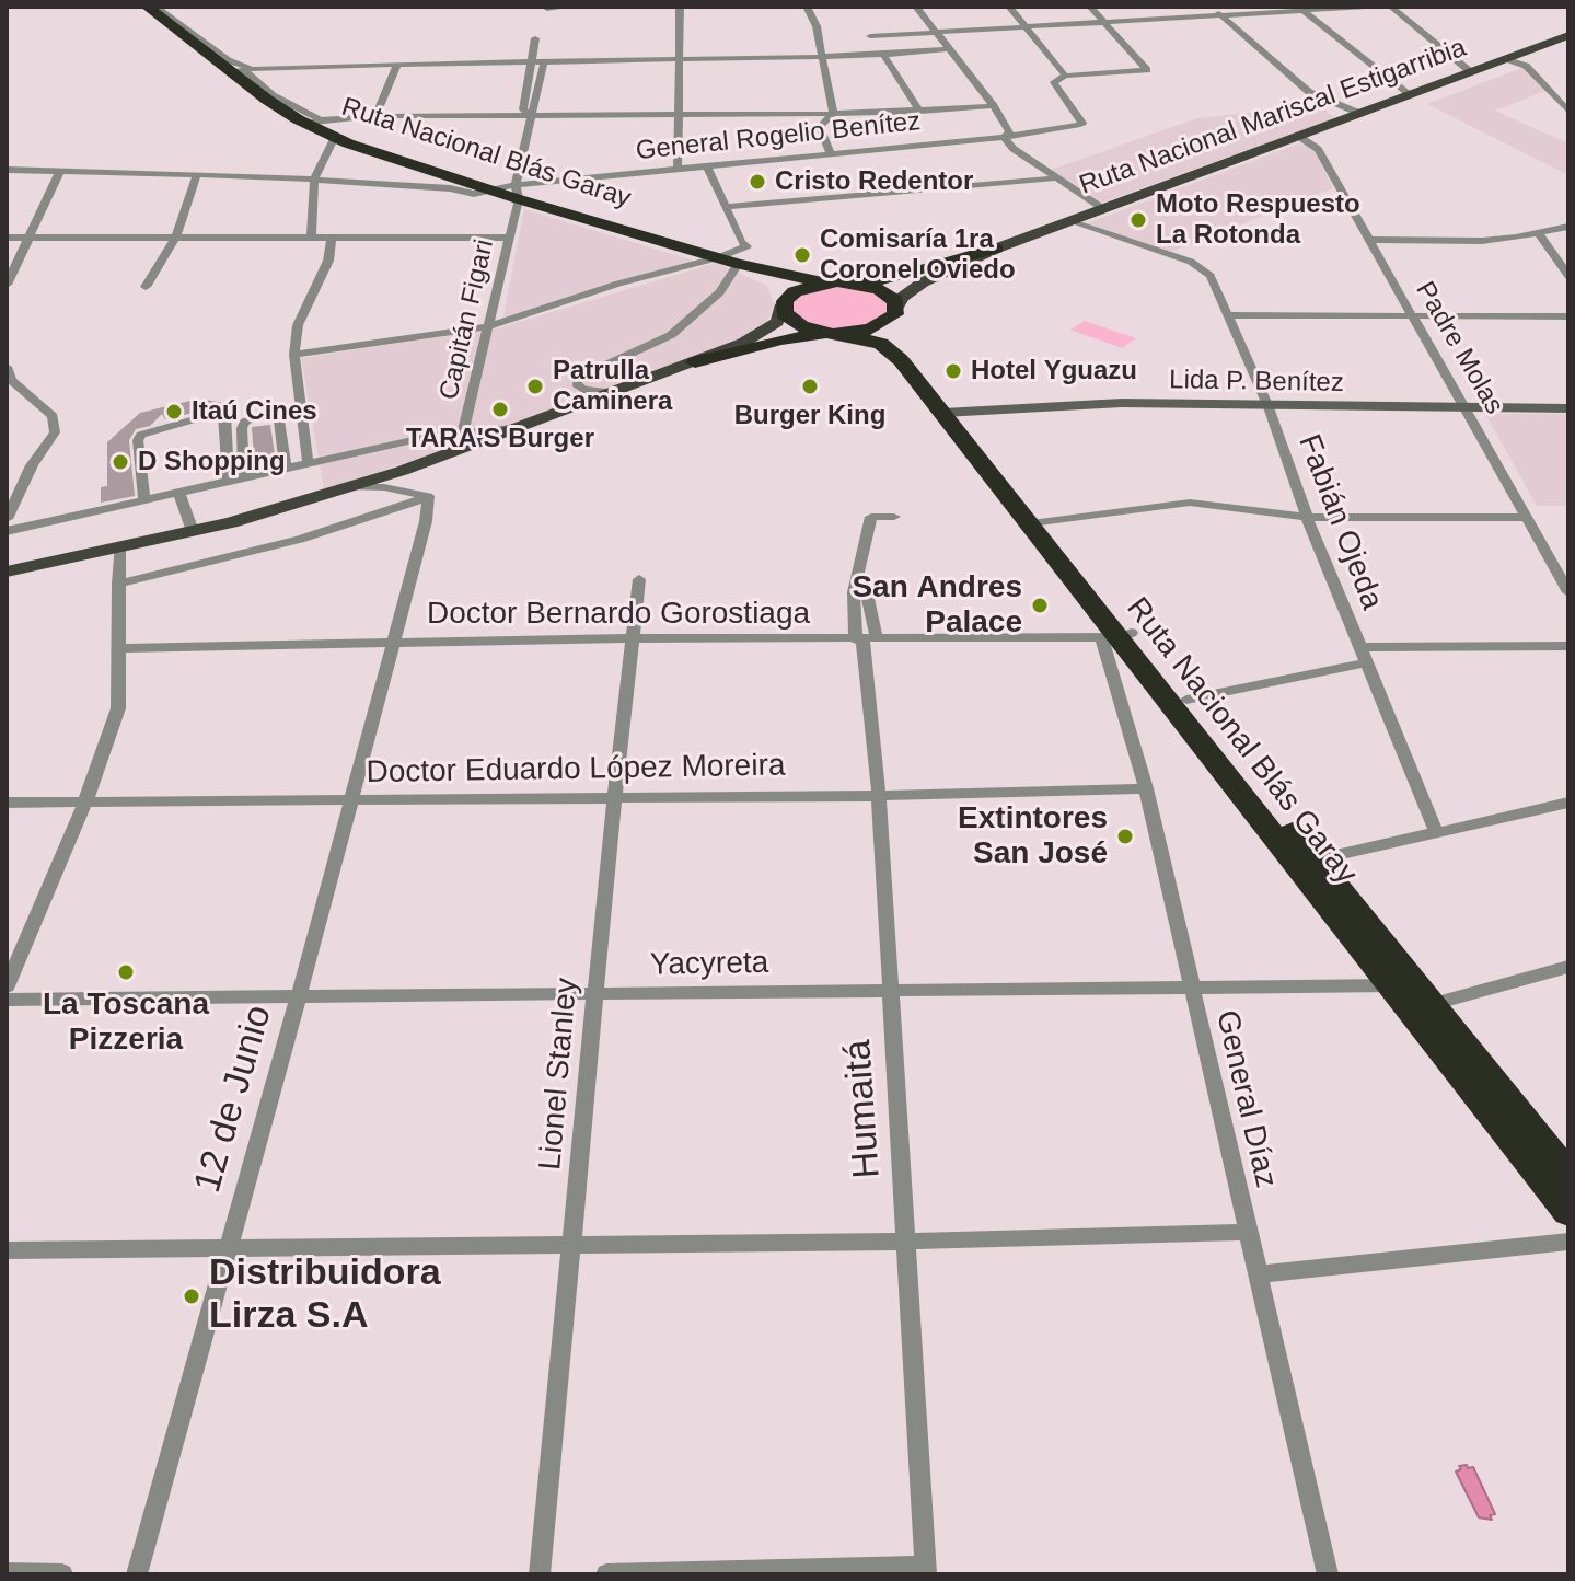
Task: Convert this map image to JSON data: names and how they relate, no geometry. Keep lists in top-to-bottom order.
{
  "streets": {
    "highway": ["Ruta Nacional Blás Garay"],
    "main road": ["Ruta Nacional Mariscal Estigarribia"],
    "street": [
      "General Rogelio Benítez",
      "Capitán Figari",
      "Padre Molas",
      "Lida P. Benítez",
      "Fabián Ojeda",
      "Doctor Bernardo Gorostiaga",
      "Doctor Eduardo López Moreira",
      "Yacyreta",
      "Lionel Stanley",
      "12 de Junio",
      "General Díaz",
      "Humaitá"
    ]
  },
  "crossings": [
    ["Ruta Nacional Mariscal Estigarribia", "Ruta Nacional Blás Garay"],
    ["Ruta Nacional Mariscal Estigarribia", "Padre Molas"],
    ["Ruta Nacional Mariscal Estigarribia", "Fabián Ojeda"],
    ["General Rogelio Benítez", "Ruta Nacional Blás Garay"],
    ["General Rogelio Benítez", "Capitán Figari"],
    ["Ruta Nacional Blás Garay", "Capitán Figari"],
    ["Ruta Nacional Blás Garay", "Lida P. Benítez"],
    ["Ruta Nacional Blás Garay", "Doctor Bernardo Gorostiaga"],
    ["Ruta Nacional Blás Garay", "Yacyreta"],
    ["Ruta Nacional Blás Garay", "General Díaz"],
    ["Padre Molas", "Lida P. Benítez"],
    ["Lida P. Benítez", "Fabián Ojeda"],
    ["Doctor Bernardo Gorostiaga", "Lionel Stanley"],
    ["Doctor Bernardo Gorostiaga", "12 de Junio"],
    ["Doctor Bernardo Gorostiaga", "General Díaz"],
    ["Doctor Bernardo Gorostiaga", "Humaitá"],
    ["Doctor Eduardo López Moreira", "Lionel Stanley"],
    ["Doctor Eduardo López Moreira", "12 de Junio"],
    ["Doctor Eduardo López Moreira", "General Díaz"],
    ["Doctor Eduardo López Moreira", "Humaitá"],
    ["Yacyreta", "Lionel Stanley"],
    ["Yacyreta", "12 de Junio"],
    ["Yacyreta", "General Díaz"],
    ["Yacyreta", "Humaitá"]
  ],
  "places": [
    "Cristo Redentor",
    "Moto Respuesto La Rotonda",
    "Comisaría 1ra Coronel Oviedo",
    "Hotel Yguazu",
    "Patrulla Caminera",
    "Burger King",
    "TARA'S Burger",
    "Itaú Cines",
    "D Shopping",
    "San Andres Palace",
    "Extintores San José",
    "La Toscana Pizzeria",
    "Distribuidora Lirza S.A"
  ]
}
